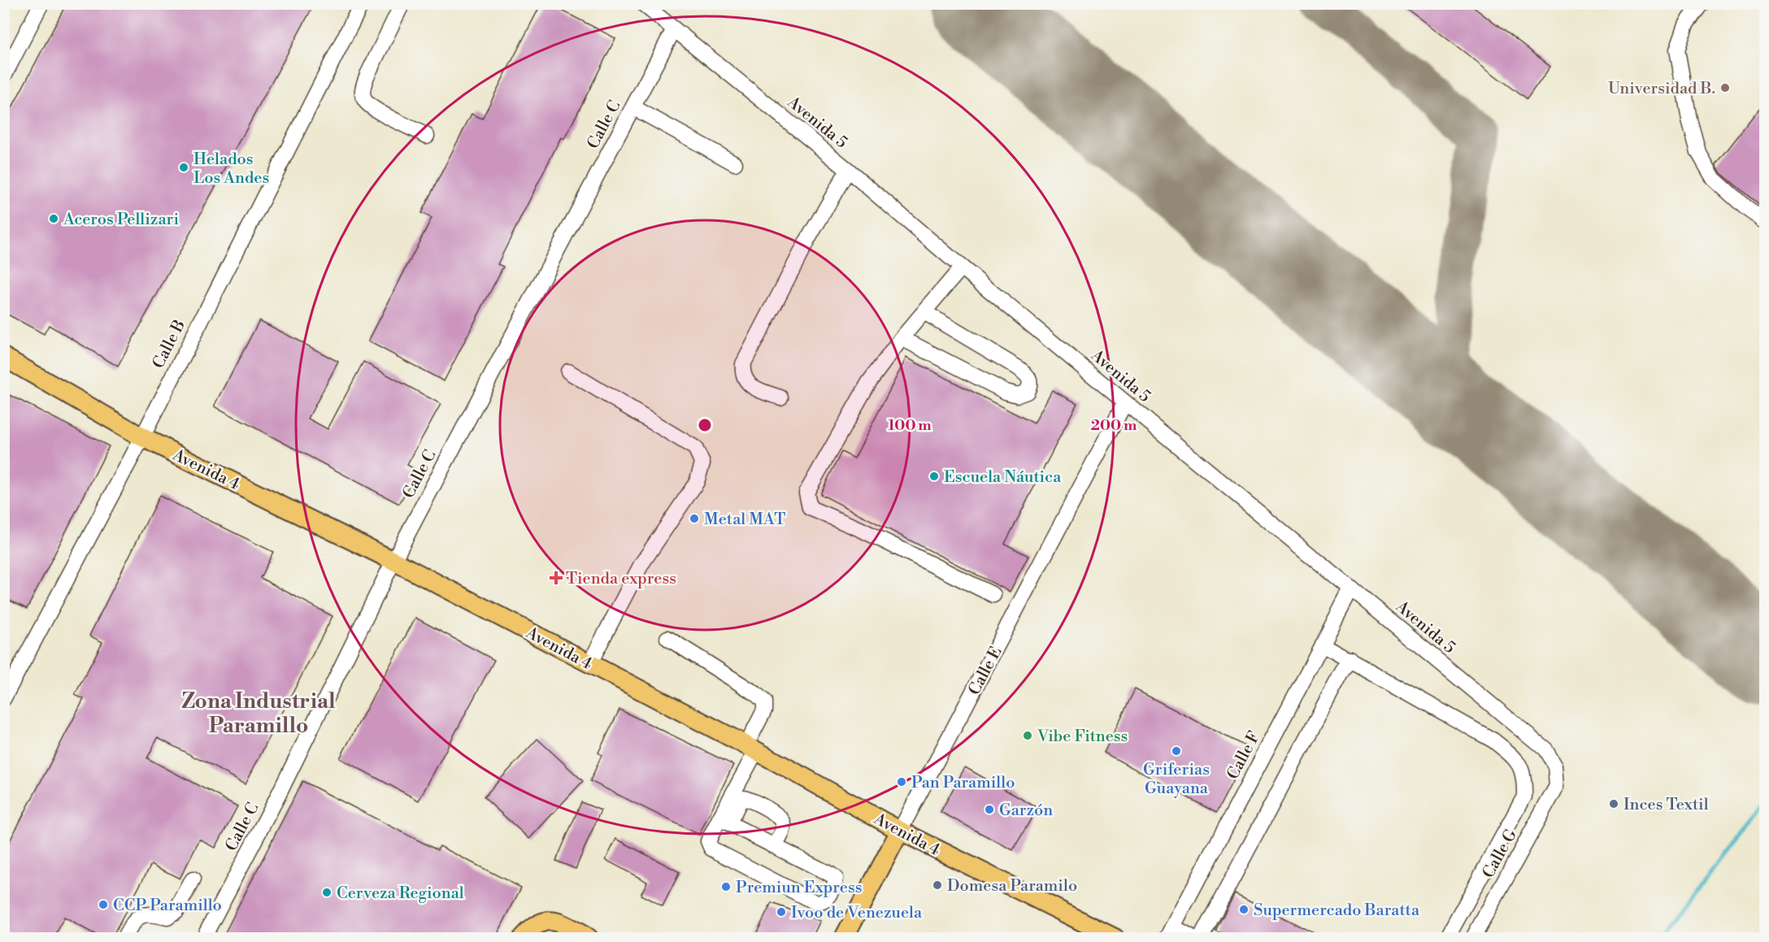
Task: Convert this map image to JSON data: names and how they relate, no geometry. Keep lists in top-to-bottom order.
{
  "streets": {
    "main road": ["Avenida 4", "Calle E"],
    "street": [
      "Avenida 5",
      "Calle C",
      "Calle B",
      "Calle F",
      "Calle G"
    ]
  },
  "crossings": [
    ["Avenida 5", "Calle C"],
    ["Avenida 5", "Calle E"],
    ["Avenida 5", "Calle F"],
    ["Avenida 5", "Calle G"],
    ["Calle C", "Avenida 4"],
    ["Calle B", "Avenida 4"],
    ["Avenida 4", "Calle E"]
  ],
  "districts": ["Zona Industrial Paramillo"],
  "places": {
    "other": [
      "Universidad B.",
      "Helados Los Andes",
      "Aceros Pellizari",
      "Escuela Náutica",
      "Metal MAT",
      "Vibe Fitness",
      "Griferias Guayana",
      "Pan Paramillo",
      "Inces Textil",
      "Garzón",
      "Domesa Paramilo",
      "Premiun Express",
      "Cerveza Regional",
      "CCP Paramillo",
      "Supermercado Baratta",
      "Ivoo de Venezuela"
    ],
    "health": ["Tienda express"]
  },
  "rings": ["100 m", "200 m"]
}
